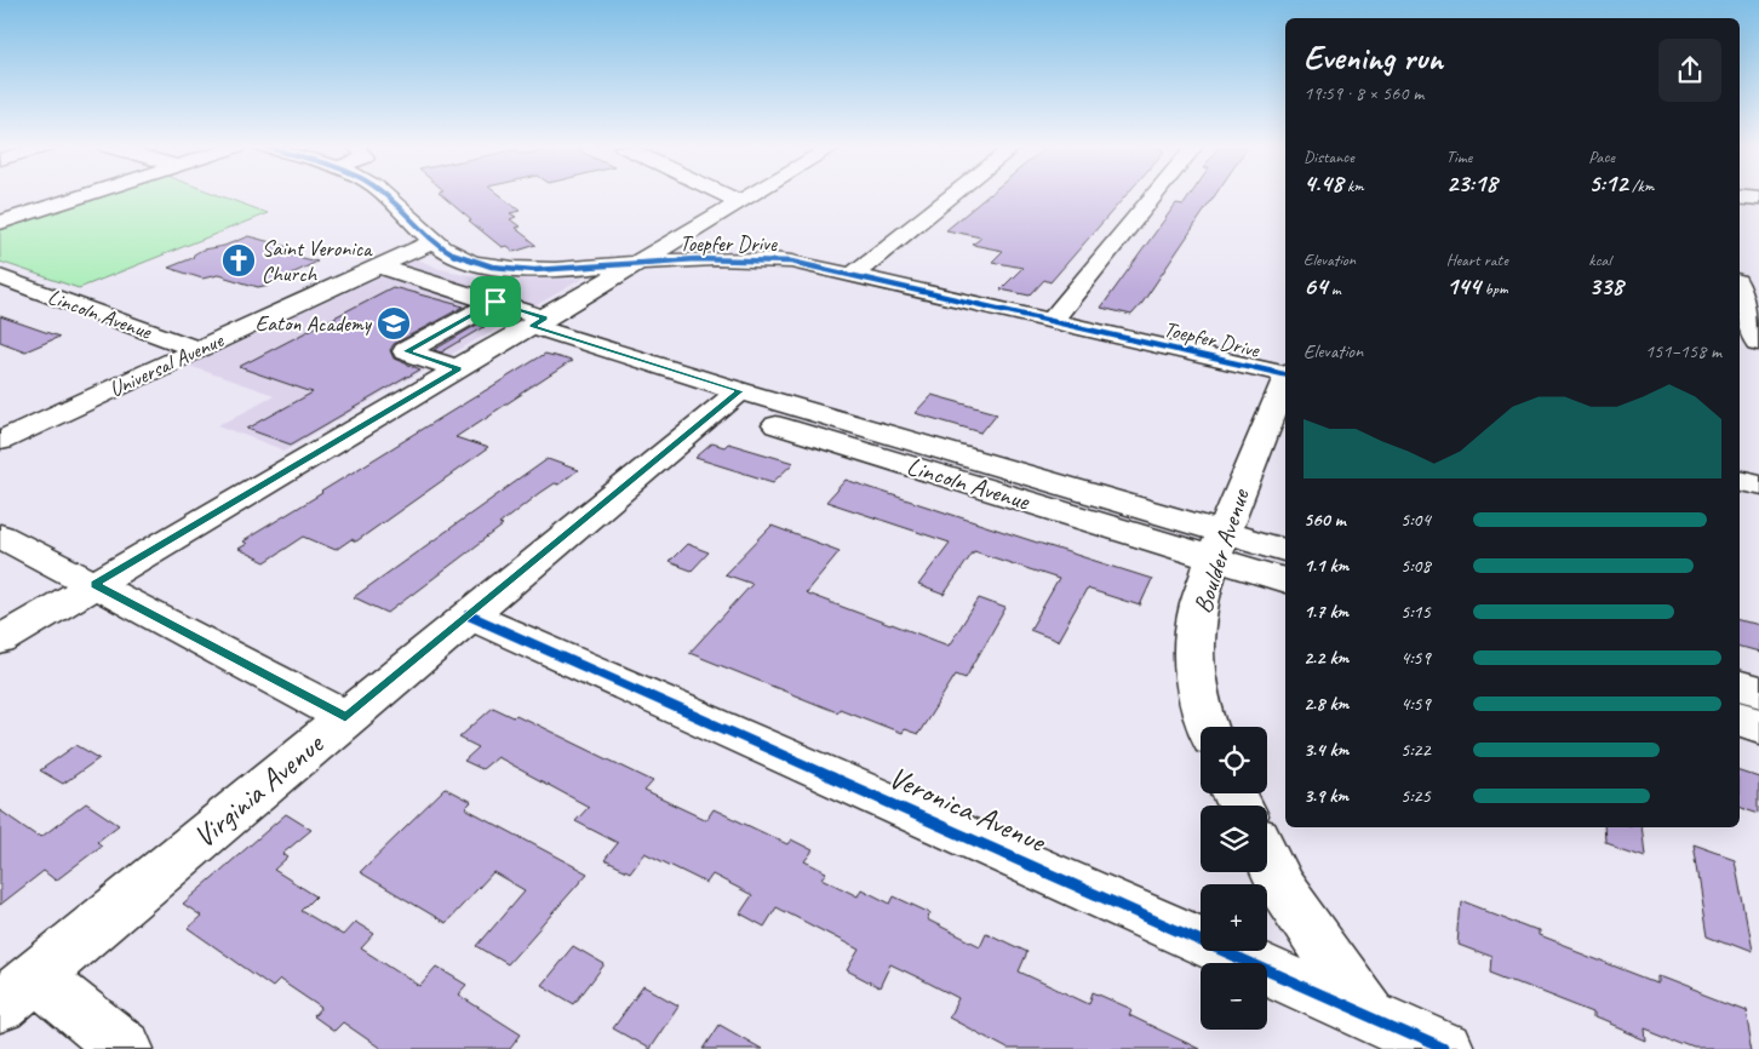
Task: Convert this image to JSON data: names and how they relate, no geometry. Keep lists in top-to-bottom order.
{
  "streets": {
    "street": [
      "Toepfer Drive",
      "Lincoln Avenue",
      "Universal Avenue",
      "Boulder Avenue",
      "Virginia Avenue",
      "Veronica Avenue"
    ]
  },
  "crossings": [
    ["Toepfer Drive", "Universal Avenue"],
    ["Lincoln Avenue", "Universal Avenue"],
    ["Lincoln Avenue", "Boulder Avenue"],
    ["Lincoln Avenue", "Virginia Avenue"],
    ["Virginia Avenue", "Veronica Avenue"]
  ],
  "places": {
    "church": ["Saint Veronica Church"],
    "school or university": ["Eaton Academy"]
  },
  "page": {
    "heading": ["Evening run", "19:59 · 8 × 560 m"],
    "stats": [
      ["Distance", "4.48 km"],
      ["Time", "23:18"],
      ["Pace", "5:12 /km"],
      ["Elevation", "64 m"],
      ["Heart rate", "144 bpm"],
      ["kcal", "338"]
    ],
    "chart": ["Elevation", "151–158 m"],
    "list": [
      {
        "name": "560 m",
        "note": "5:04"
      },
      {
        "name": "1.1 km",
        "note": "5:08"
      },
      {
        "name": "1.7 km",
        "note": "5:15"
      },
      {
        "name": "2.2 km",
        "note": "4:59"
      },
      {
        "name": "2.8 km",
        "note": "4:59"
      },
      {
        "name": "3.4 km",
        "note": "5:22"
      },
      {
        "name": "3.9 km",
        "note": "5:25"
      }
    ],
    "map_buttons": ["+", "−"]
  }
}
